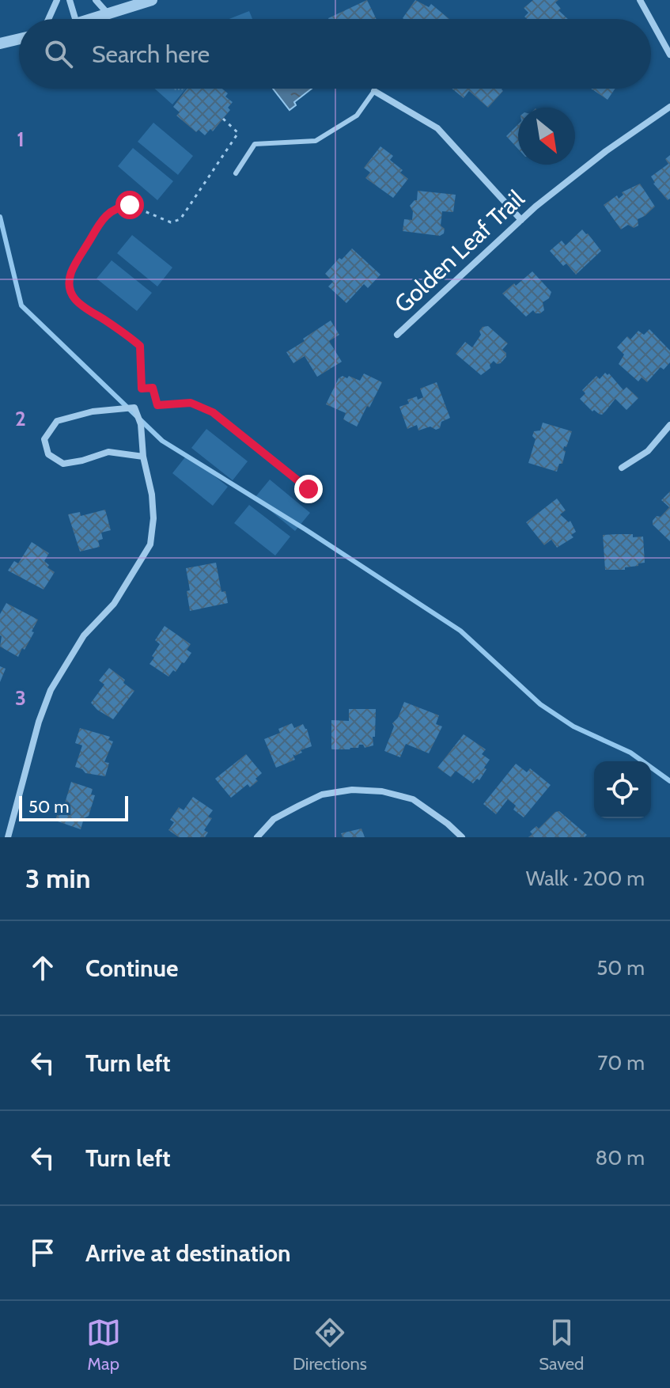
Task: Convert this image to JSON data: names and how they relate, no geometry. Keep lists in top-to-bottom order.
{
  "streets": {
    "street": ["Golden Leaf Trail"]
  },
  "scale_bar": "50 m",
  "north": "bottom right",
  "page": {
    "search": "Search here",
    "scale": "50 m",
    "heading": ["3 min", "Walk · 200 m"],
    "list": [
      ["Continue", "50 m"],
      ["Turn left", "70 m"],
      ["Turn left", "80 m"],
      "Arrive at destination"
    ],
    "nav": ["Map", "Directions", "Saved"]
  },
  "grid": {
    "rows": ["1", "2", "3"]
  }
}
